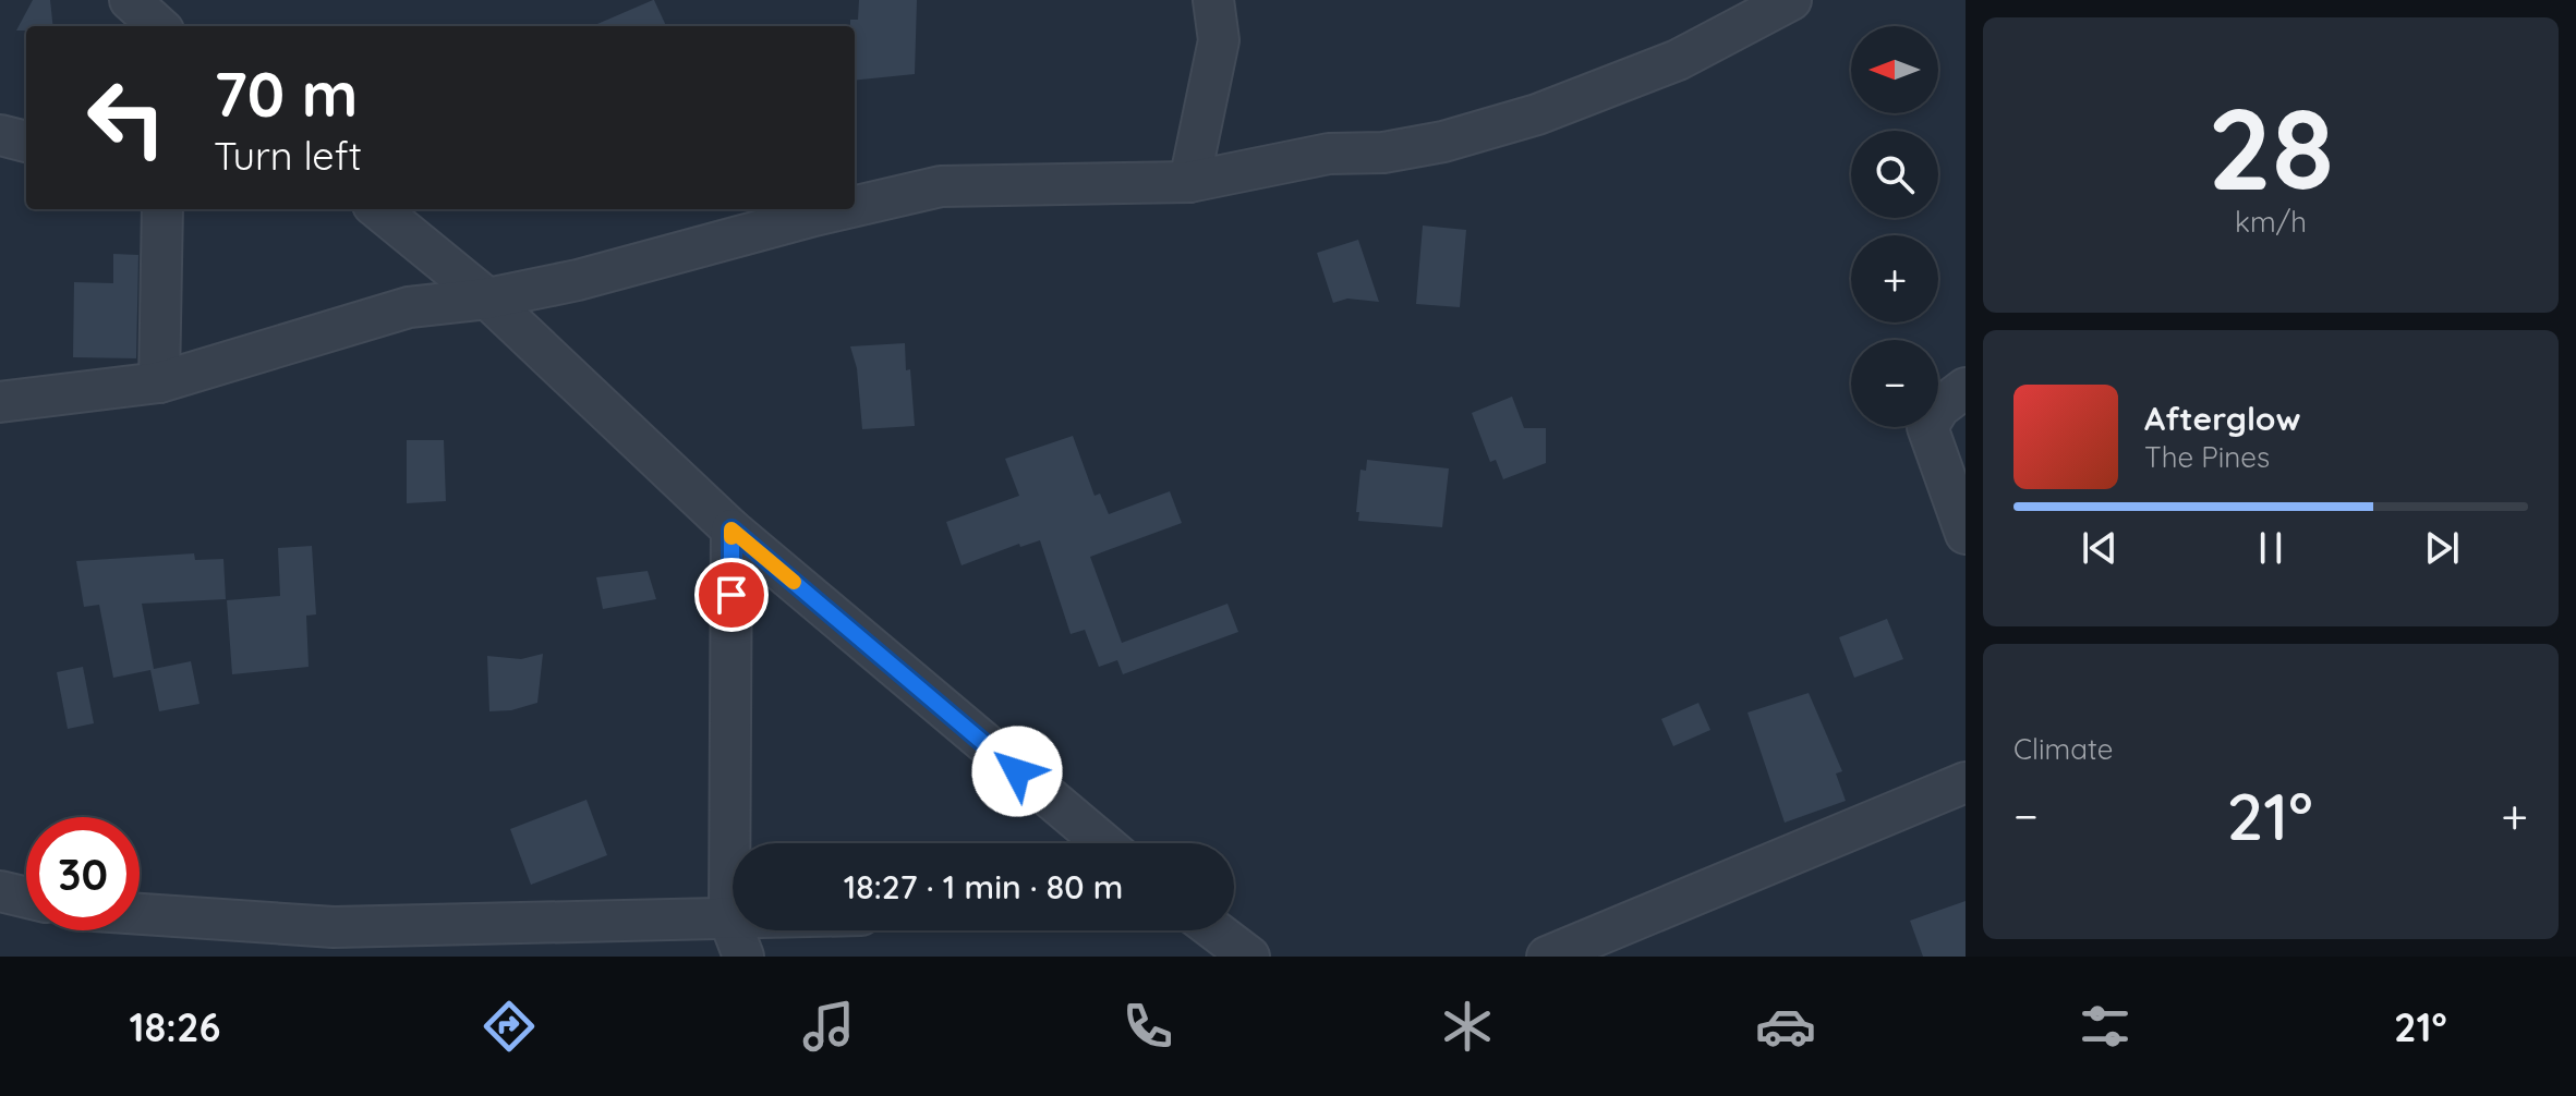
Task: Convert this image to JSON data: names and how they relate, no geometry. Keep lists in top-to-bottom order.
{
  "north": "left",
  "page": {
    "tile": [
      ["28", "km/h"],
      "Climate"
    ],
    "map_buttons": ["+", "−"],
    "turn": ["70 m", "Turn left"],
    "song": ["Afterglow", "The Pines"],
    "heat": ["−", "21°", "+"],
    "limit": "30",
    "trip": "18:27 · 1 min · 80 m",
    "tabs": ["18:26", "21°"]
  }
}
